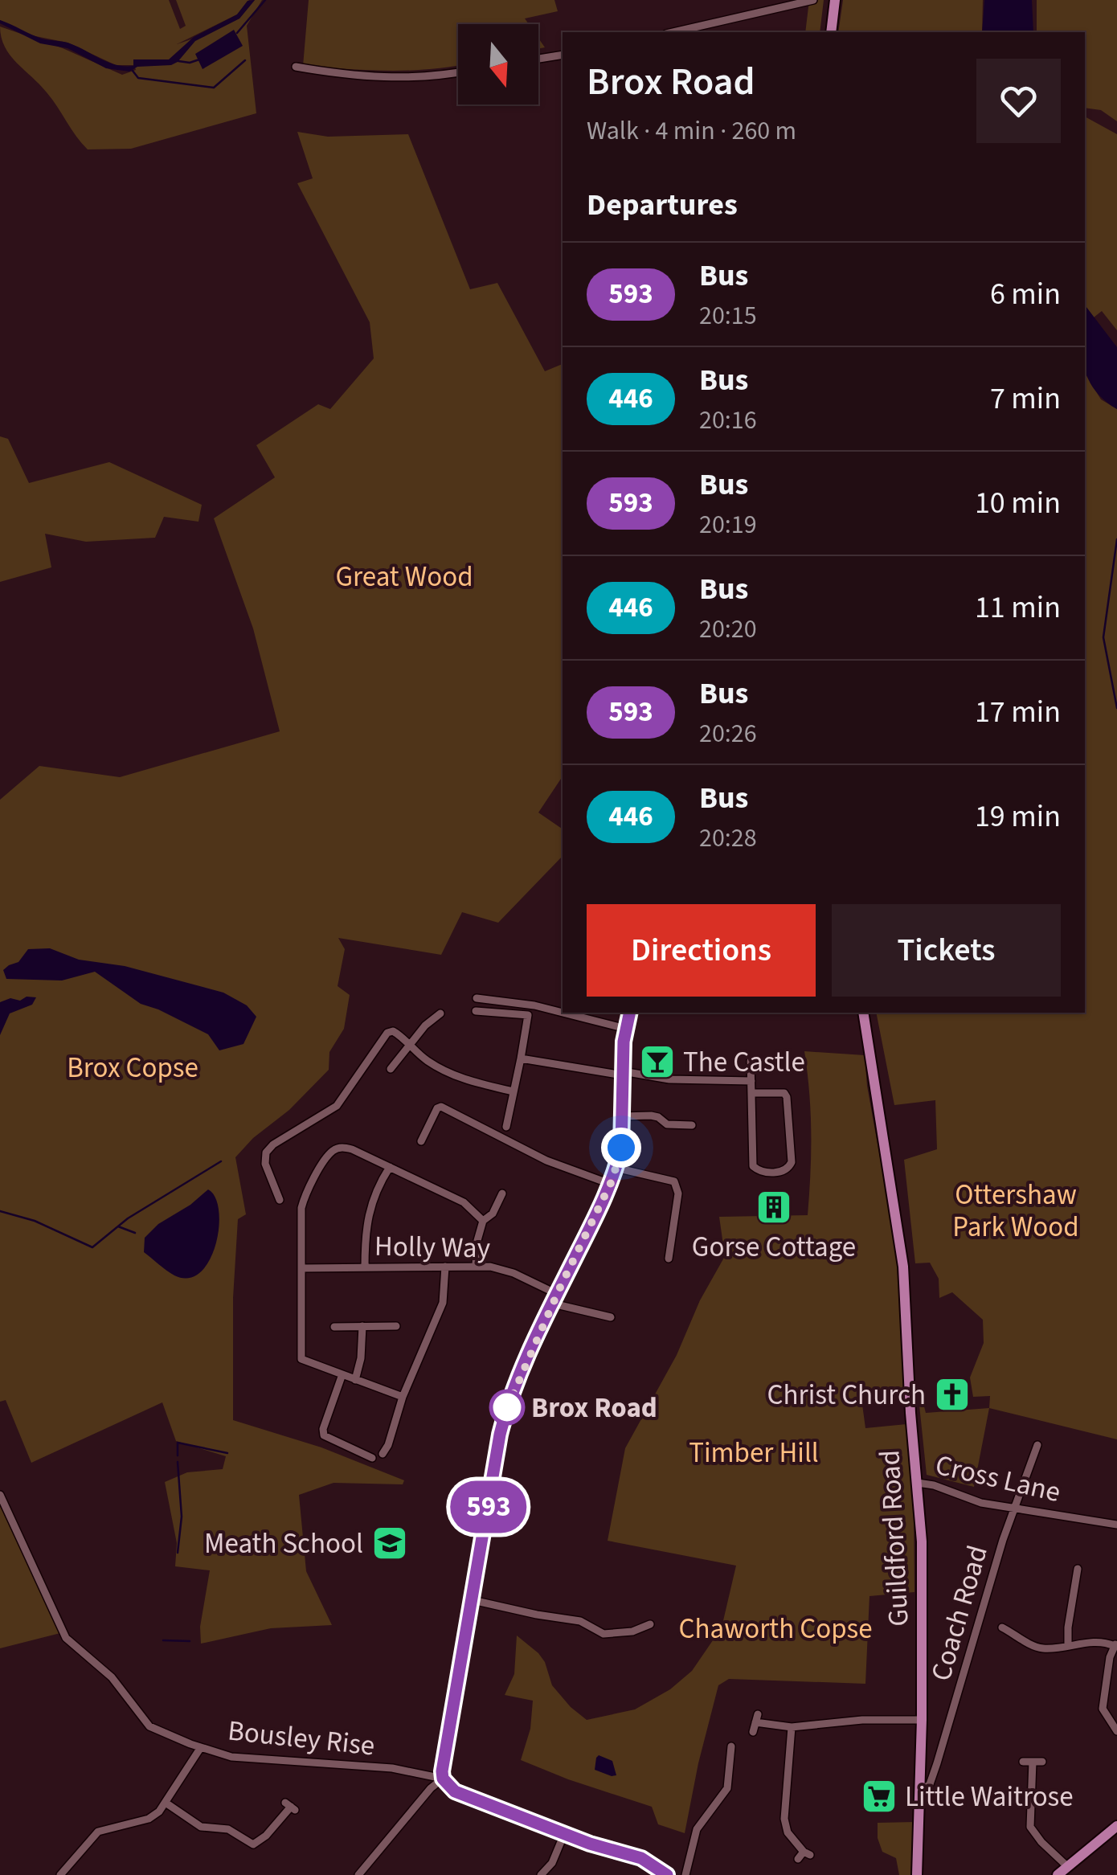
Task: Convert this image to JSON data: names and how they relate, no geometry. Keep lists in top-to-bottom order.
{
  "streets": {
    "main road": ["Guildford Road"],
    "street": [
      "Holly Way",
      "Cross Lane",
      "Coach Road",
      "Bousley Rise"
    ]
  },
  "crossings": [
    ["Cross Lane", "Guildford Road"],
    ["Cross Lane", "Coach Road"],
    ["Guildford Road", "Coach Road"]
  ],
  "parks": [
    "Great Wood",
    "Brox Copse",
    "Ottershaw Park Wood",
    "Timber Hill",
    "Chaworth Copse"
  ],
  "places": {
    "bar": ["The Castle"],
    "building": ["Gorse Cottage"],
    "church": ["Christ Church"],
    "other": ["Brox Road"],
    "school or university": ["Meath School"],
    "supermarket": ["Little Waitrose"]
  },
  "lines": ["bus line 593"],
  "north": "bottom",
  "page": {
    "on_map": "593",
    "heading": [
      ["Brox Road", "Walk · 4 min · 260 m"],
      "Departures"
    ],
    "list": [
      {
        "mark": "593",
        "name": "Bus",
        "note": "20:15",
        "value": "6 min"
      },
      {
        "mark": "446",
        "name": "Bus",
        "note": "20:16",
        "value": "7 min"
      },
      {
        "mark": "593",
        "name": "Bus",
        "note": "20:19",
        "value": "10 min"
      },
      {
        "mark": "446",
        "name": "Bus",
        "note": "20:20",
        "value": "11 min"
      },
      {
        "mark": "593",
        "name": "Bus",
        "note": "20:26",
        "value": "17 min"
      },
      {
        "mark": "446",
        "name": "Bus",
        "note": "20:28",
        "value": "19 min"
      }
    ],
    "buttons": ["Directions", "Tickets"]
  }
}
